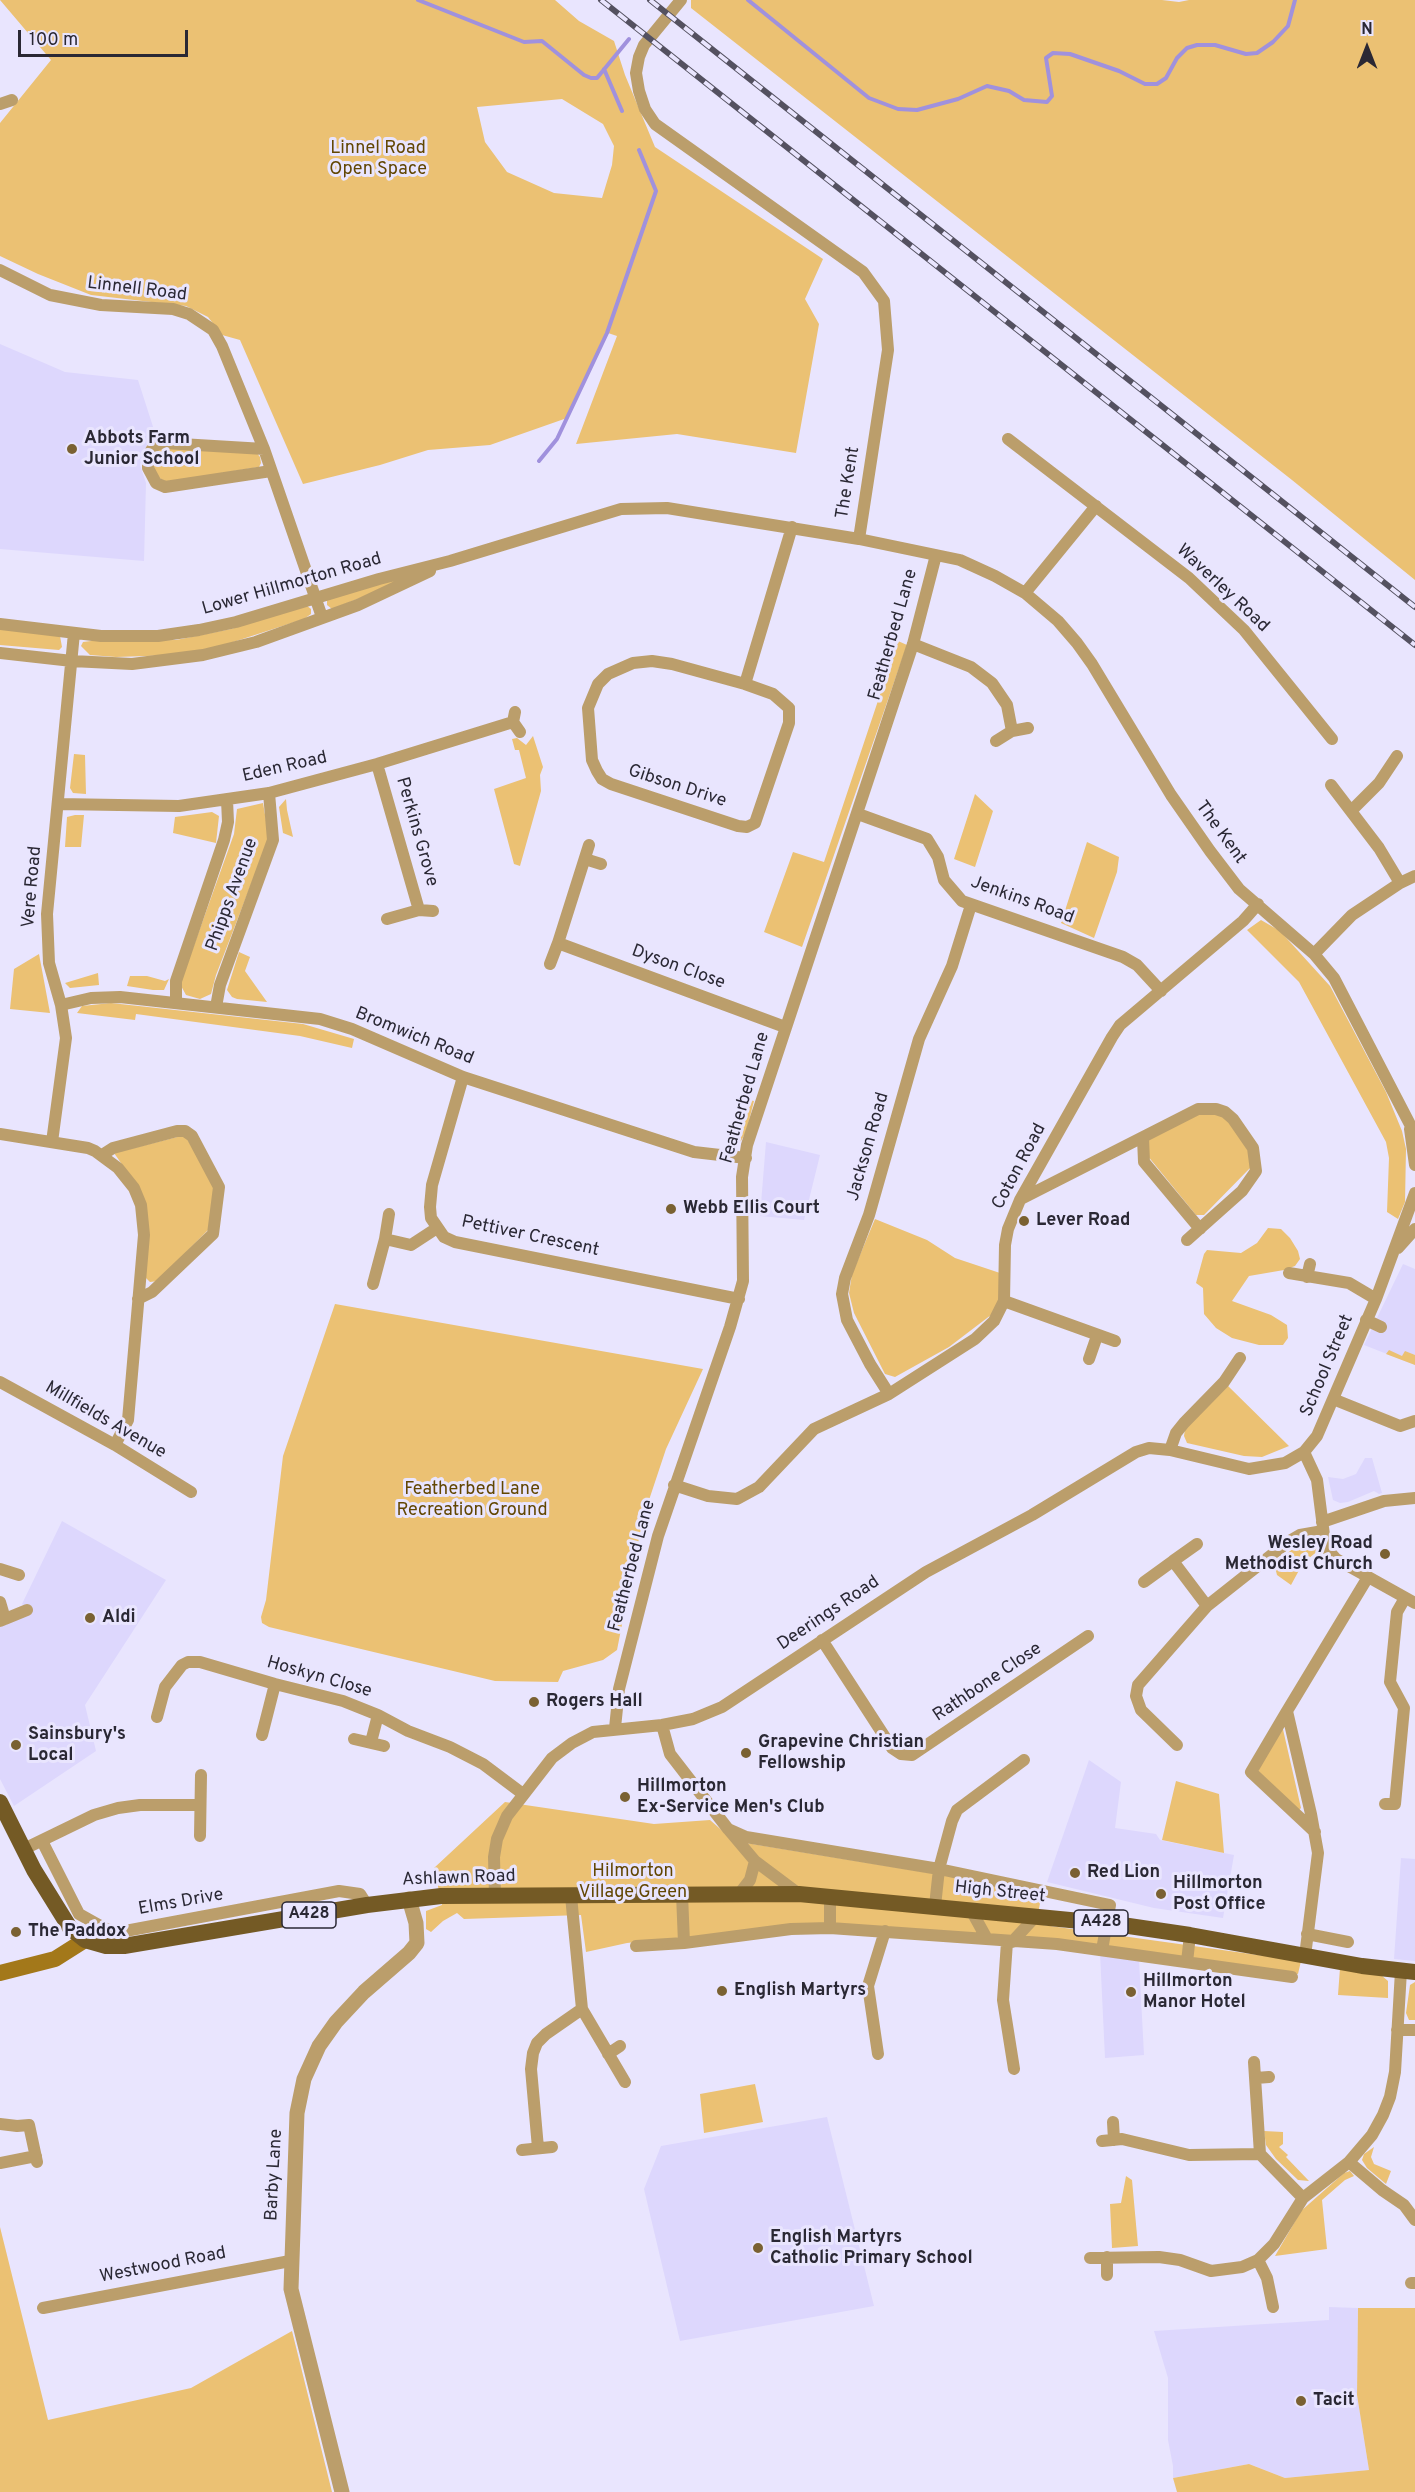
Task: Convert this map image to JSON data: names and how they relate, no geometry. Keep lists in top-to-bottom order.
{
  "streets": {
    "highway": ["Ashlawn Road", "High Street", "A428"],
    "street": [
      "Linnell Road",
      "The Kent",
      "Lower Hillmorton Road",
      "Waverley Road",
      "Featherbed Lane",
      "Eden Road",
      "Gibson Drive",
      "Perkins Grove",
      "Vere Road",
      "Phipps Avenue",
      "Jenkins Road",
      "Dyson Close",
      "Bromwich Road",
      "Jackson Road",
      "Coton Road",
      "Pettiver Crescent",
      "School Street",
      "Millfields Avenue",
      "Deerings Road",
      "Hoskyn Close",
      "Rathbone Close",
      "Elms Drive",
      "Barby Lane",
      "Westwood Road"
    ]
  },
  "crossings": [
    ["Linnell Road", "Lower Hillmorton Road"],
    ["The Kent", "Lower Hillmorton Road"],
    ["The Kent", "Featherbed Lane"],
    ["The Kent", "Coton Road"],
    ["Lower Hillmorton Road", "Vere Road"],
    ["Featherbed Lane", "Jenkins Road"],
    ["Featherbed Lane", "Dyson Close"],
    ["Featherbed Lane", "Bromwich Road"],
    ["Featherbed Lane", "Pettiver Crescent"],
    ["Featherbed Lane", "Deerings Road"],
    ["Eden Road", "Perkins Grove"],
    ["Eden Road", "Vere Road"],
    ["Eden Road", "Phipps Avenue"],
    ["Vere Road", "Bromwich Road"],
    ["Phipps Avenue", "Bromwich Road"],
    ["Jenkins Road", "Jackson Road"],
    ["Jenkins Road", "Coton Road"],
    ["Bromwich Road", "Pettiver Crescent"],
    ["School Street", "Deerings Road"],
    ["Deerings Road", "Hoskyn Close"],
    ["Deerings Road", "Rathbone Close"],
    ["Deerings Road", "Ashlawn Road"],
    ["Ashlawn Road", "High Street"],
    ["Ashlawn Road", "Elms Drive"],
    ["Ashlawn Road", "Barby Lane"],
    ["Barby Lane", "Westwood Road"]
  ],
  "parks": ["Linnel Road Open Space", "Featherbed Lane Recreation Ground", "Hilmorton Village Green"],
  "places": [
    "Abbots Farm Junior School",
    "Webb Ellis Court",
    "Lever Road",
    "Wesley Road Methodist Church",
    "Aldi",
    "Rogers Hall",
    "Sainsbury's Local",
    "Grapevine Christian Fellowship",
    "Hillmorton Ex-Service Men's Club",
    "Red Lion",
    "Hillmorton Post Office",
    "The Paddox",
    "English Martyrs",
    "Hillmorton Manor Hotel",
    "English Martyrs Catholic Primary School",
    "Tacit"
  ],
  "scale_bar": "100 m",
  "north": "top"
}
